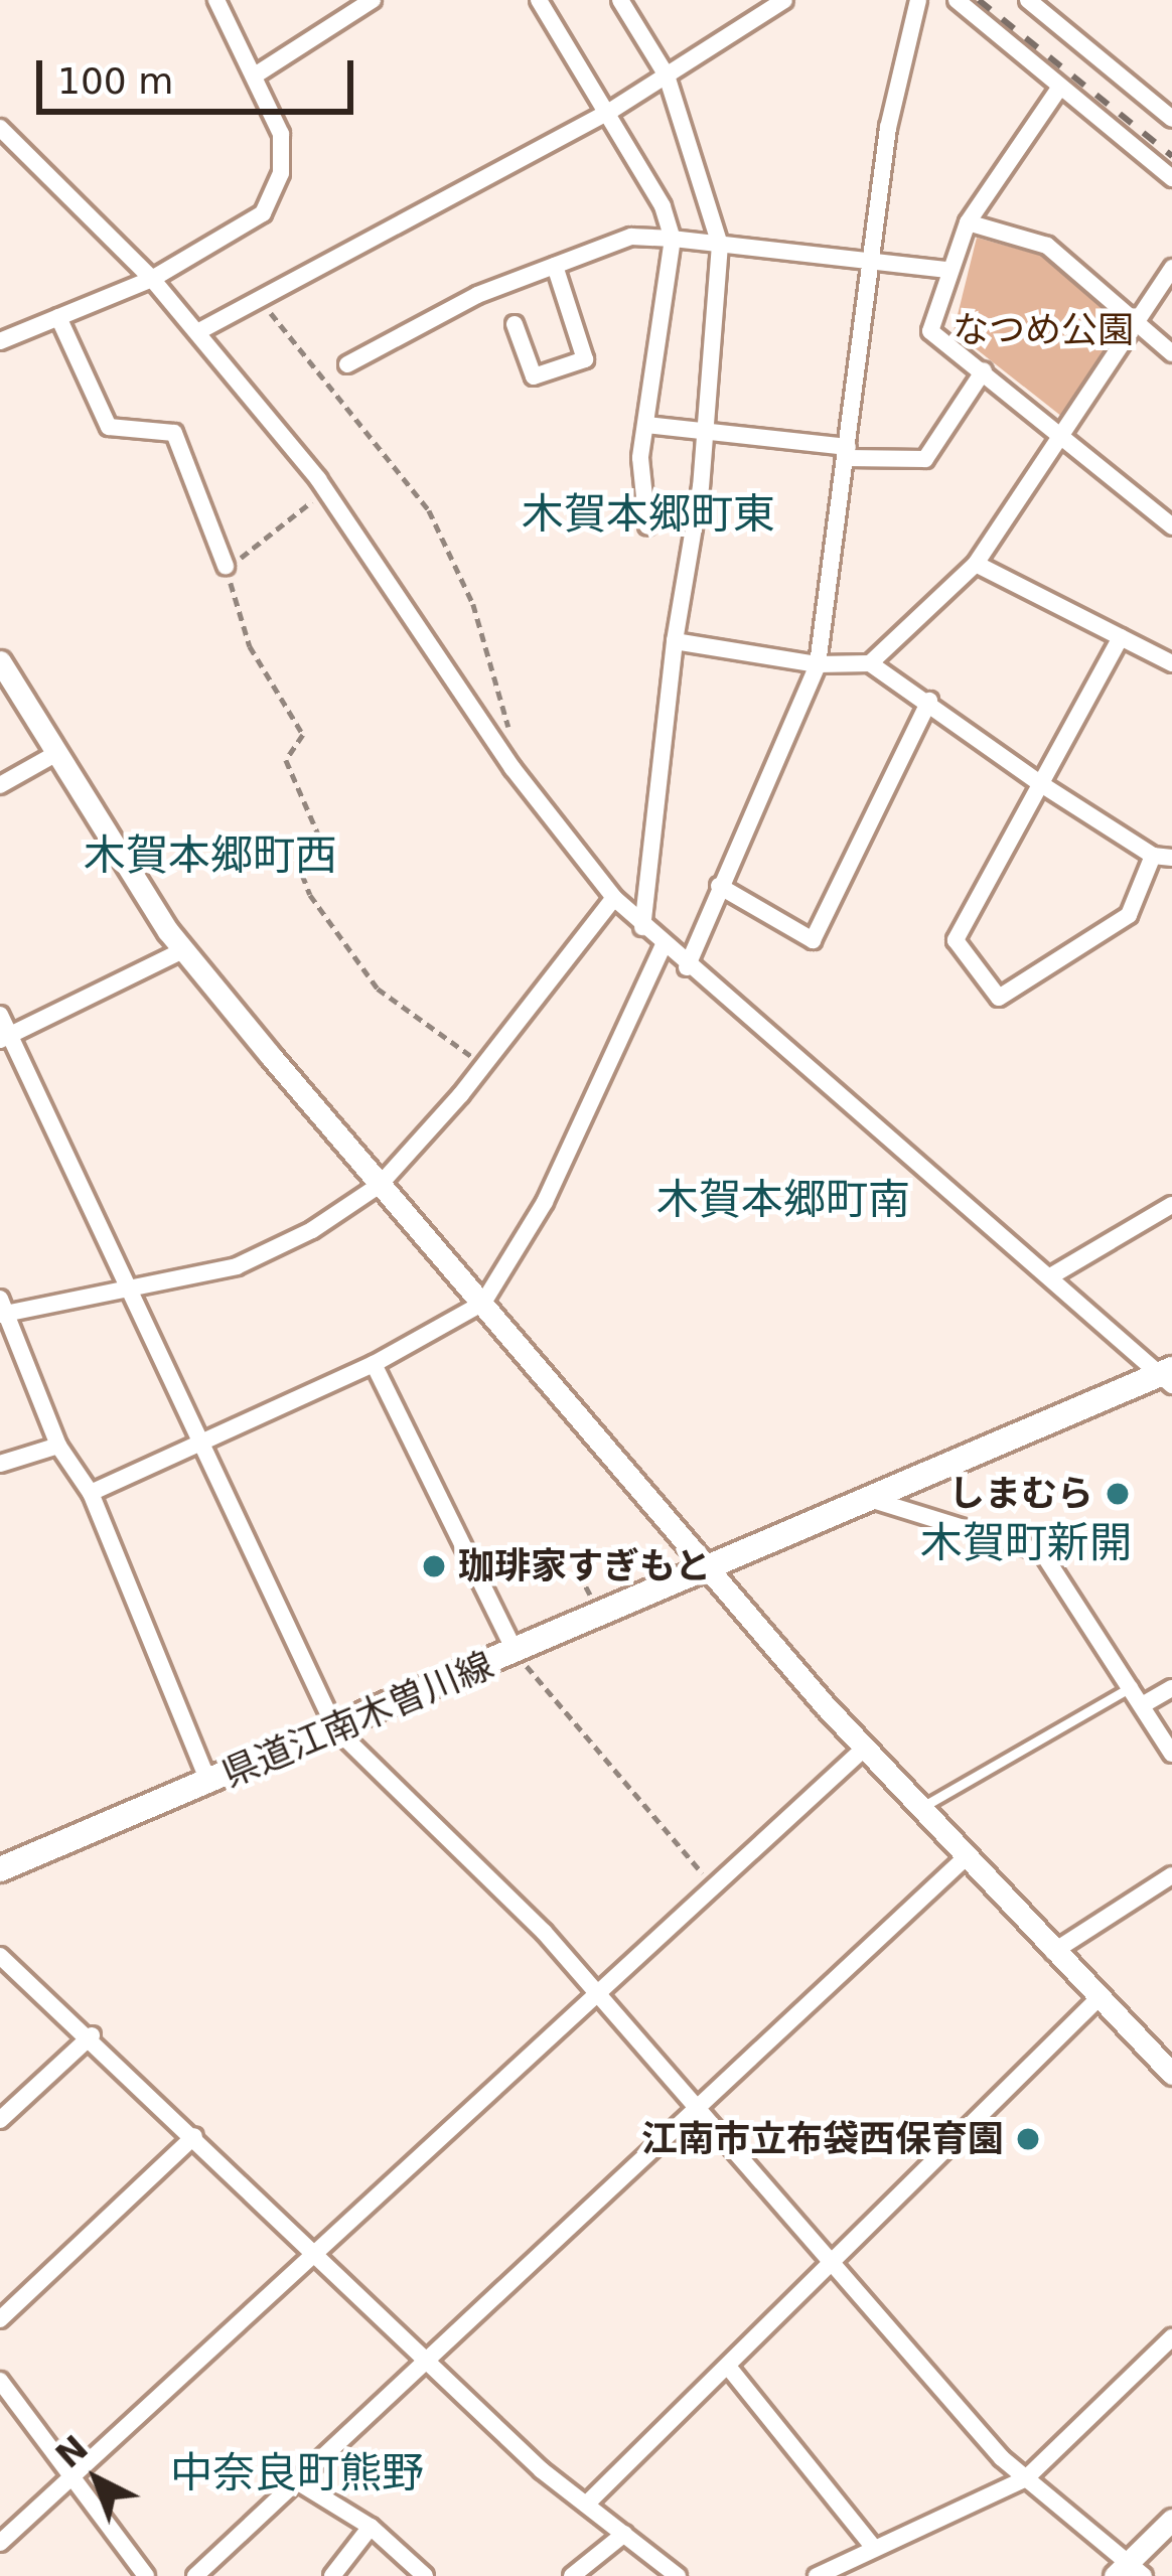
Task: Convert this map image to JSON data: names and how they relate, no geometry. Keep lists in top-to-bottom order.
{
  "streets": {
    "main road": ["県道江南木曽川線"]
  },
  "districts": [
    "木賀本郷町東",
    "木賀本郷町西",
    "木賀本郷町南",
    "木賀町新開",
    "中奈良町熊野"
  ],
  "parks": ["なつめ公園"],
  "places": ["しまむら", "珈琲家すぎもと", "江南市立布袋西保育園"],
  "scale_bar": "100 m",
  "north": "top left"
}
